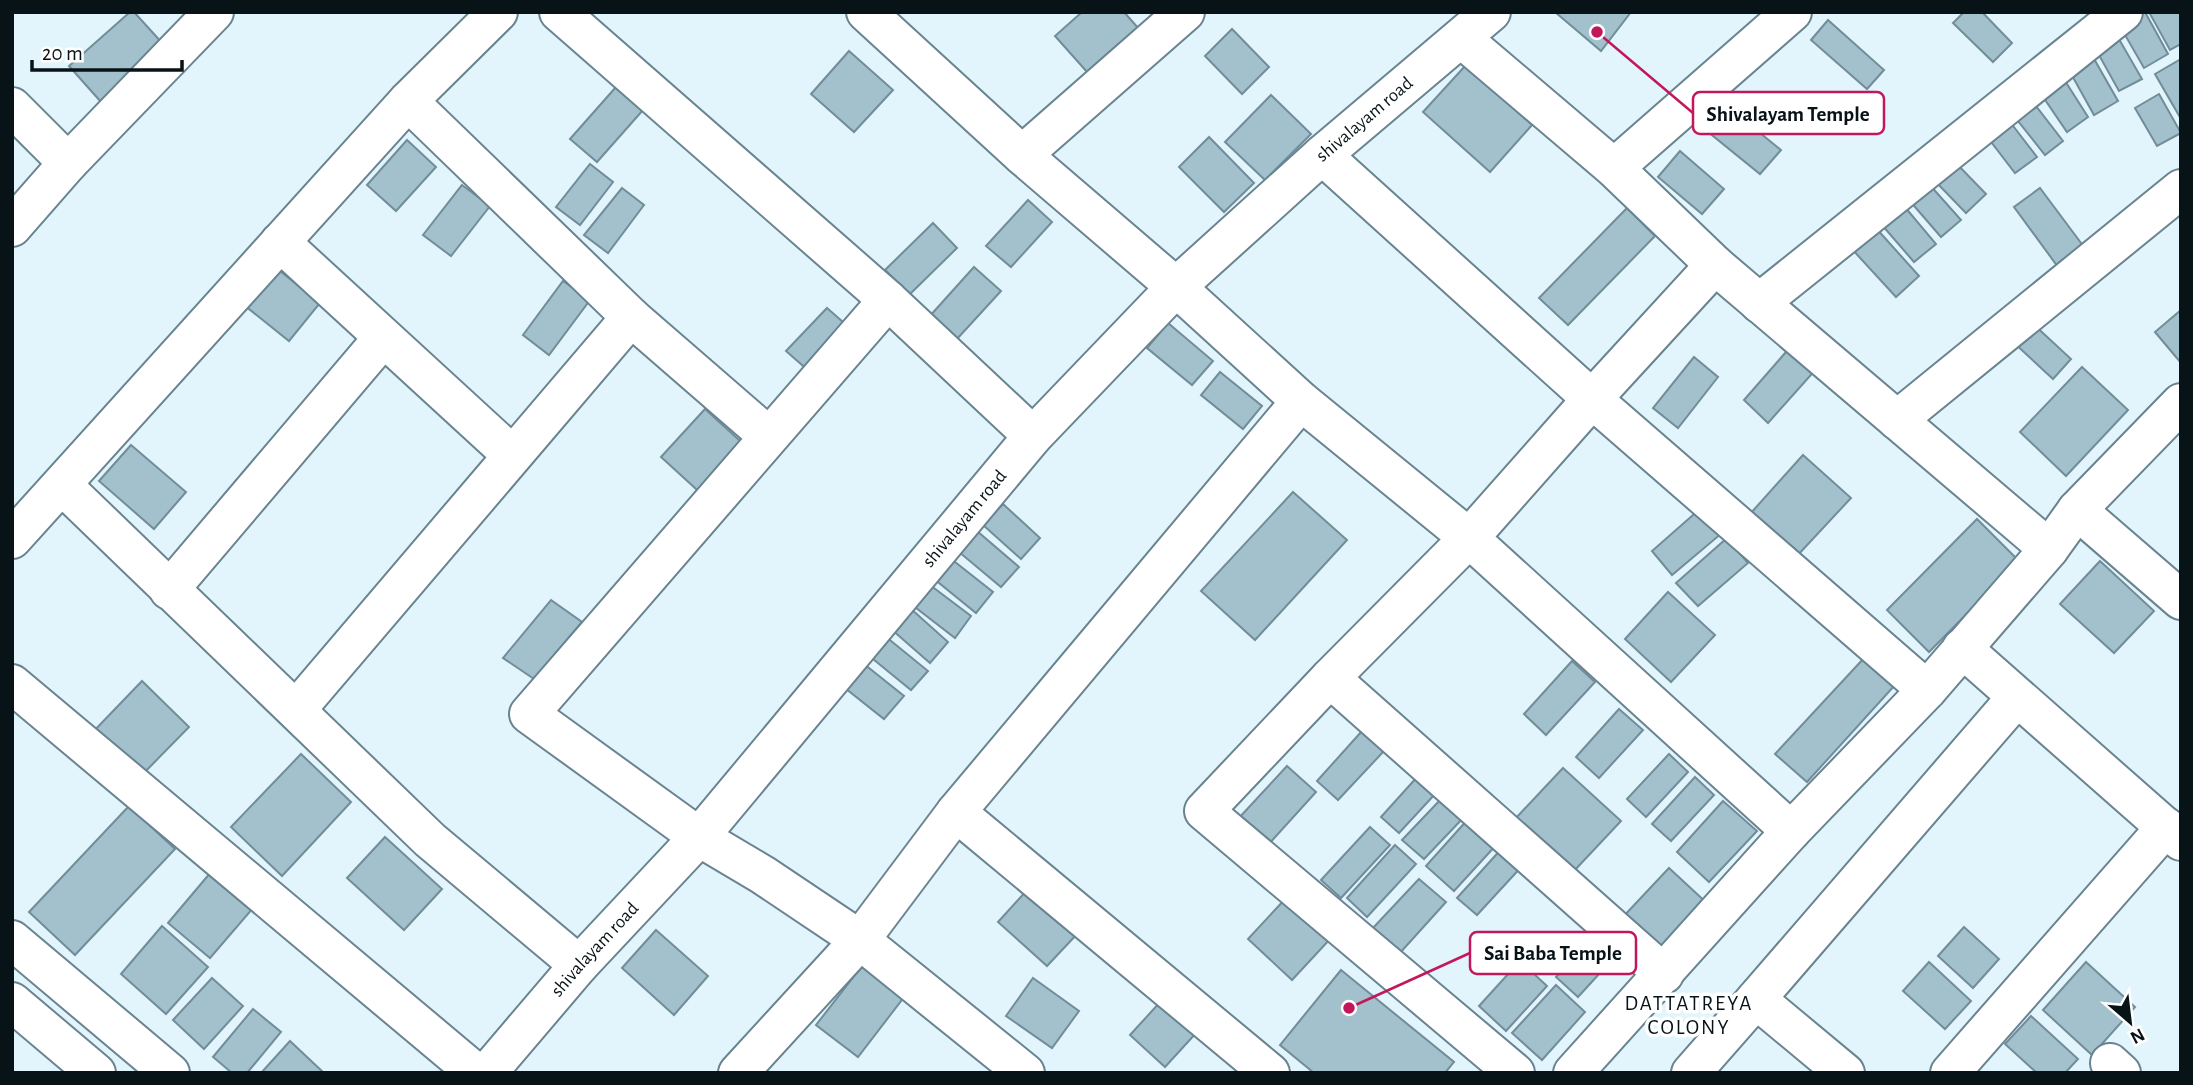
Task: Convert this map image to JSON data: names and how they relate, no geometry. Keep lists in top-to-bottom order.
{
  "streets": {
    "street": ["shivalayam road"]
  },
  "districts": ["DATTATREYA COLONY"],
  "places": ["Shivalayam Temple", "Sai Baba Temple"],
  "scale_bar": "20 m",
  "north": "bottom right"
}
